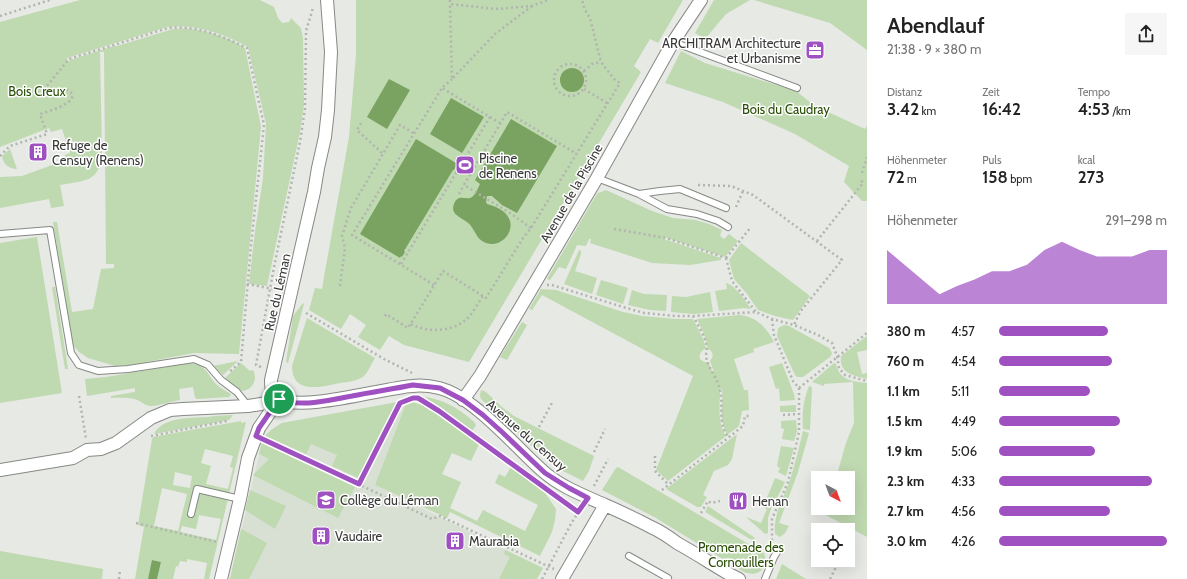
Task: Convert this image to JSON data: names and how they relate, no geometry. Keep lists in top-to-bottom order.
{
  "streets": {
    "street": ["Avenue de la Piscine", "Rue du Léman", "Avenue du Censuy"]
  },
  "crossings": [
    ["Avenue de la Piscine", "Avenue du Censuy"],
    ["Rue du Léman", "Avenue du Censuy"]
  ],
  "parks": ["Bois Creux", "Bois du Caudray", "Promenade des Cornouillers"],
  "places": {
    "office": ["ARCHITRAM Architecture et Urbanisme"],
    "building": ["Refuge de Censuy (Renens)", "Vaudaire", "Maurabia"],
    "sports": ["Piscine de Renens"],
    "school or university": ["Collège du Léman"],
    "restaurant": ["Henan"]
  },
  "north": "bottom right",
  "page": {
    "heading": ["Abendlauf", "21:38 · 9 × 380 m"],
    "stats": [
      ["Distanz", "3.42 km"],
      ["Zeit", "16:42"],
      ["Tempo", "4:53 /km"],
      ["Höhenmeter", "72 m"],
      ["Puls", "158 bpm"],
      ["kcal", "273"]
    ],
    "chart": ["Höhenmeter", "291–298 m"],
    "list": [
      {
        "name": "380 m",
        "note": "4:57"
      },
      {
        "name": "760 m",
        "note": "4:54"
      },
      {
        "name": "1.1 km",
        "note": "5:11"
      },
      {
        "name": "1.5 km",
        "note": "4:49"
      },
      {
        "name": "1.9 km",
        "note": "5:06"
      },
      {
        "name": "2.3 km",
        "note": "4:33"
      },
      {
        "name": "2.7 km",
        "note": "4:56"
      },
      {
        "name": "3.0 km",
        "note": "4:26"
      }
    ]
  }
}
